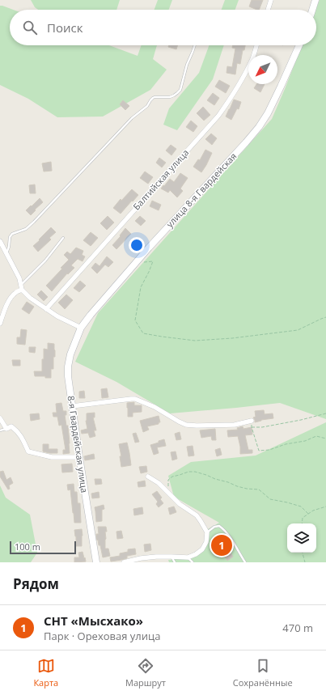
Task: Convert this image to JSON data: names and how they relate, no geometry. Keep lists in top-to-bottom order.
{
  "streets": {
    "street": ["Балтийская улица", "улица 8-я Гвардейская", "8-я Гвардейская улица"]
  },
  "crossings": [
    ["улица 8-я Гвардейская", "8-я Гвардейская улица"]
  ],
  "scale_bar": "100 m",
  "north": "bottom left",
  "page": {
    "search": "Поиск",
    "pins": "1",
    "scale": "100 m",
    "heading": "Рядом",
    "list": [
      {
        "mark": "1",
        "name": "СНТ «Мысхако»",
        "note": "Парк · Ореховая улица",
        "value": "470 m"
      }
    ],
    "nav": ["Карта", "Маршрут", "Сохранённые"]
  }
}
